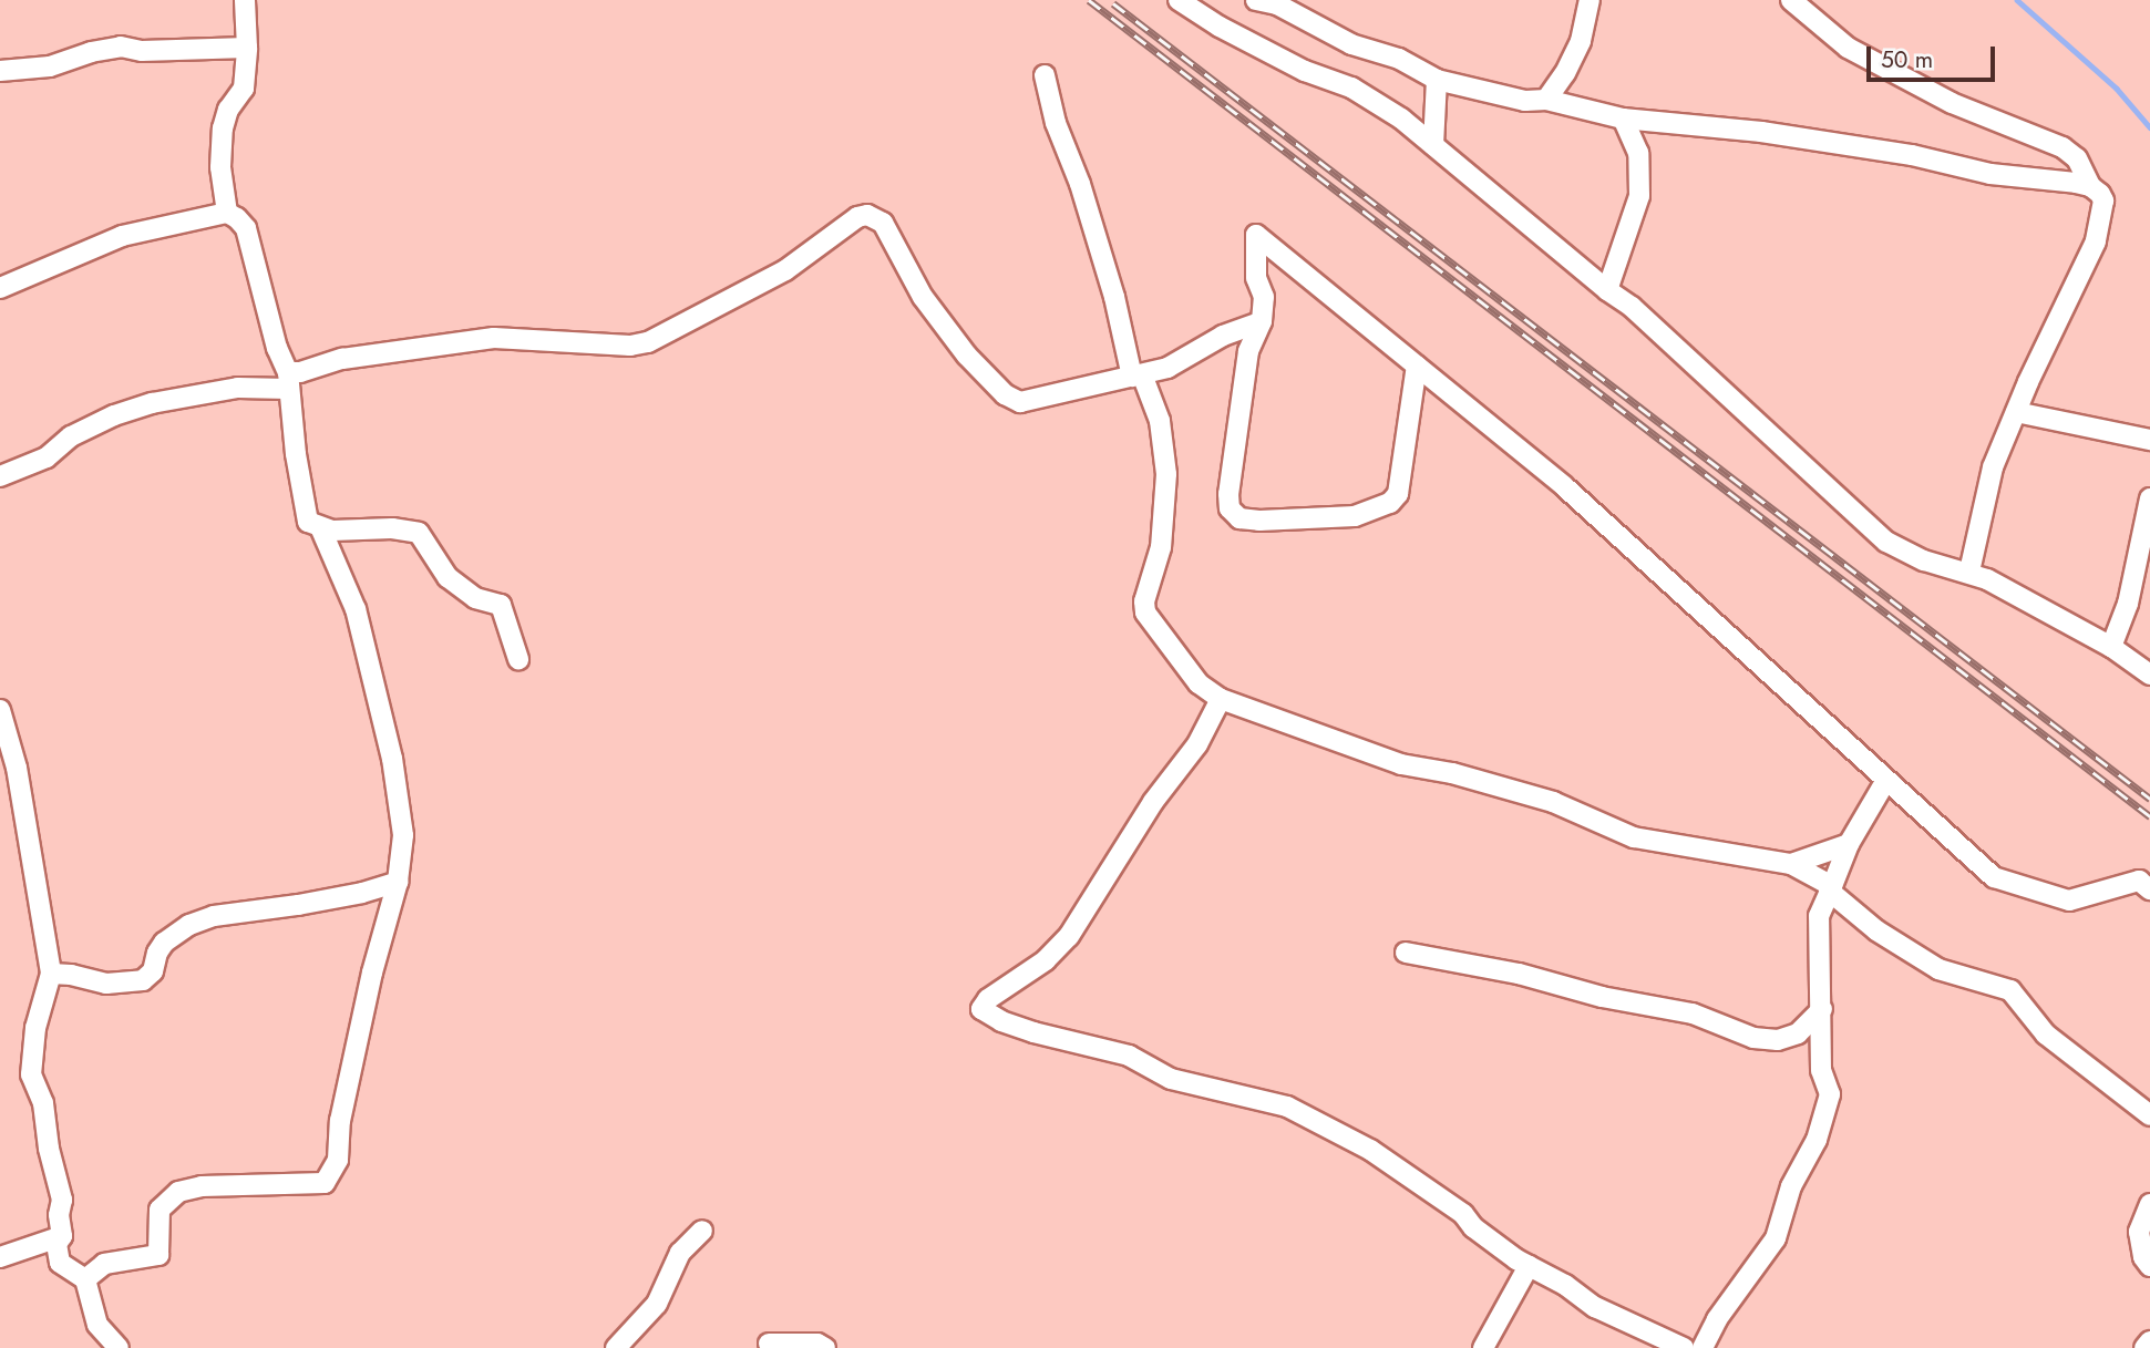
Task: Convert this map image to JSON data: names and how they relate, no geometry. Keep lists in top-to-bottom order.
{
  "scale_bar": "50 m"
}
